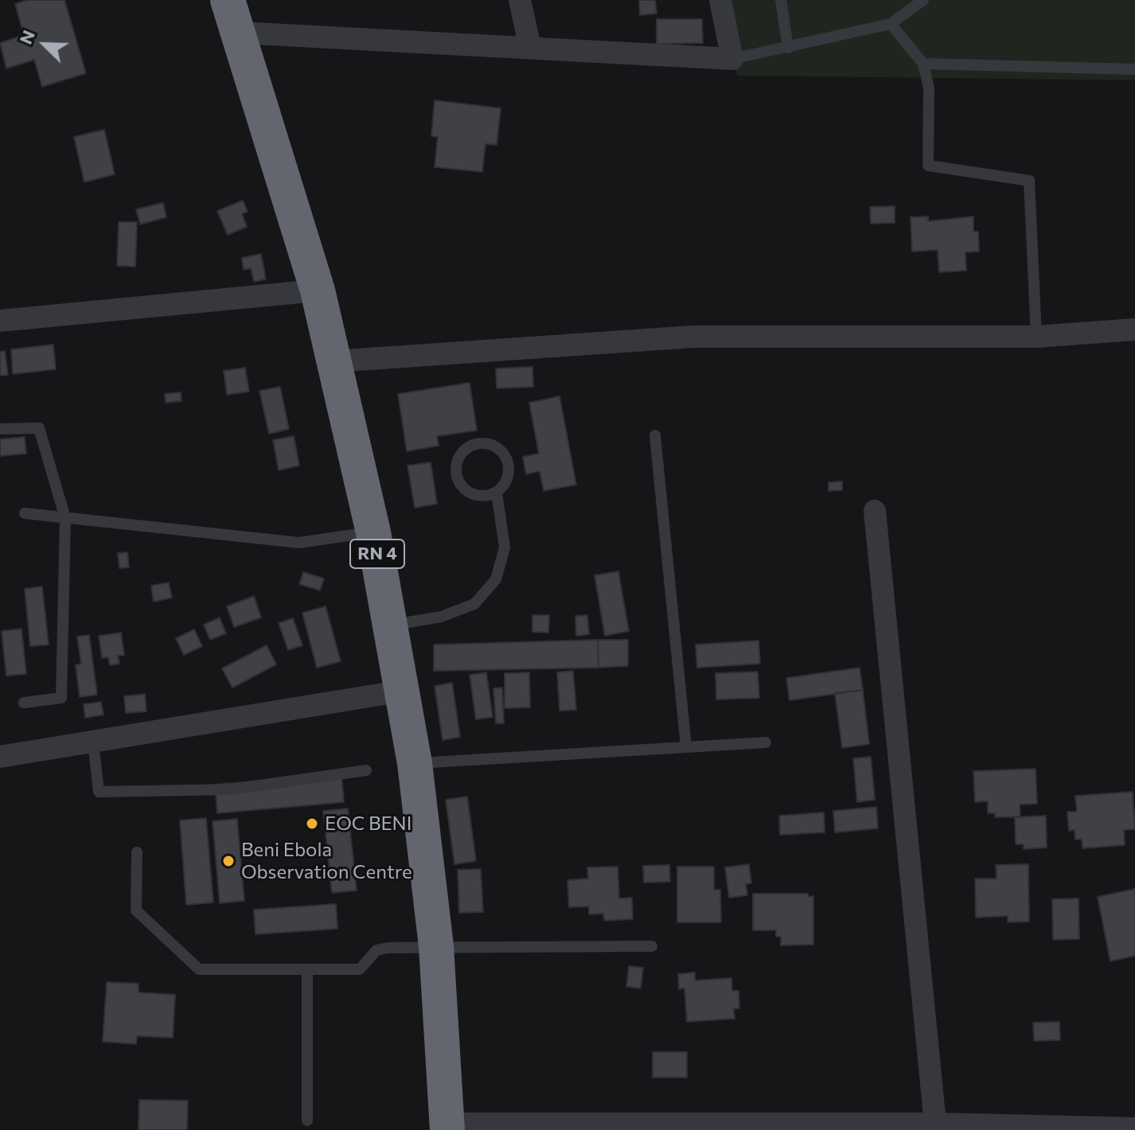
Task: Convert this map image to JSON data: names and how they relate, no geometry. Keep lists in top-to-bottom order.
{
  "streets": {
    "highway": ["RN 4"]
  },
  "places": ["EOC BENI", "Beni Ebola Observation Centre"],
  "north": "top left"
}
